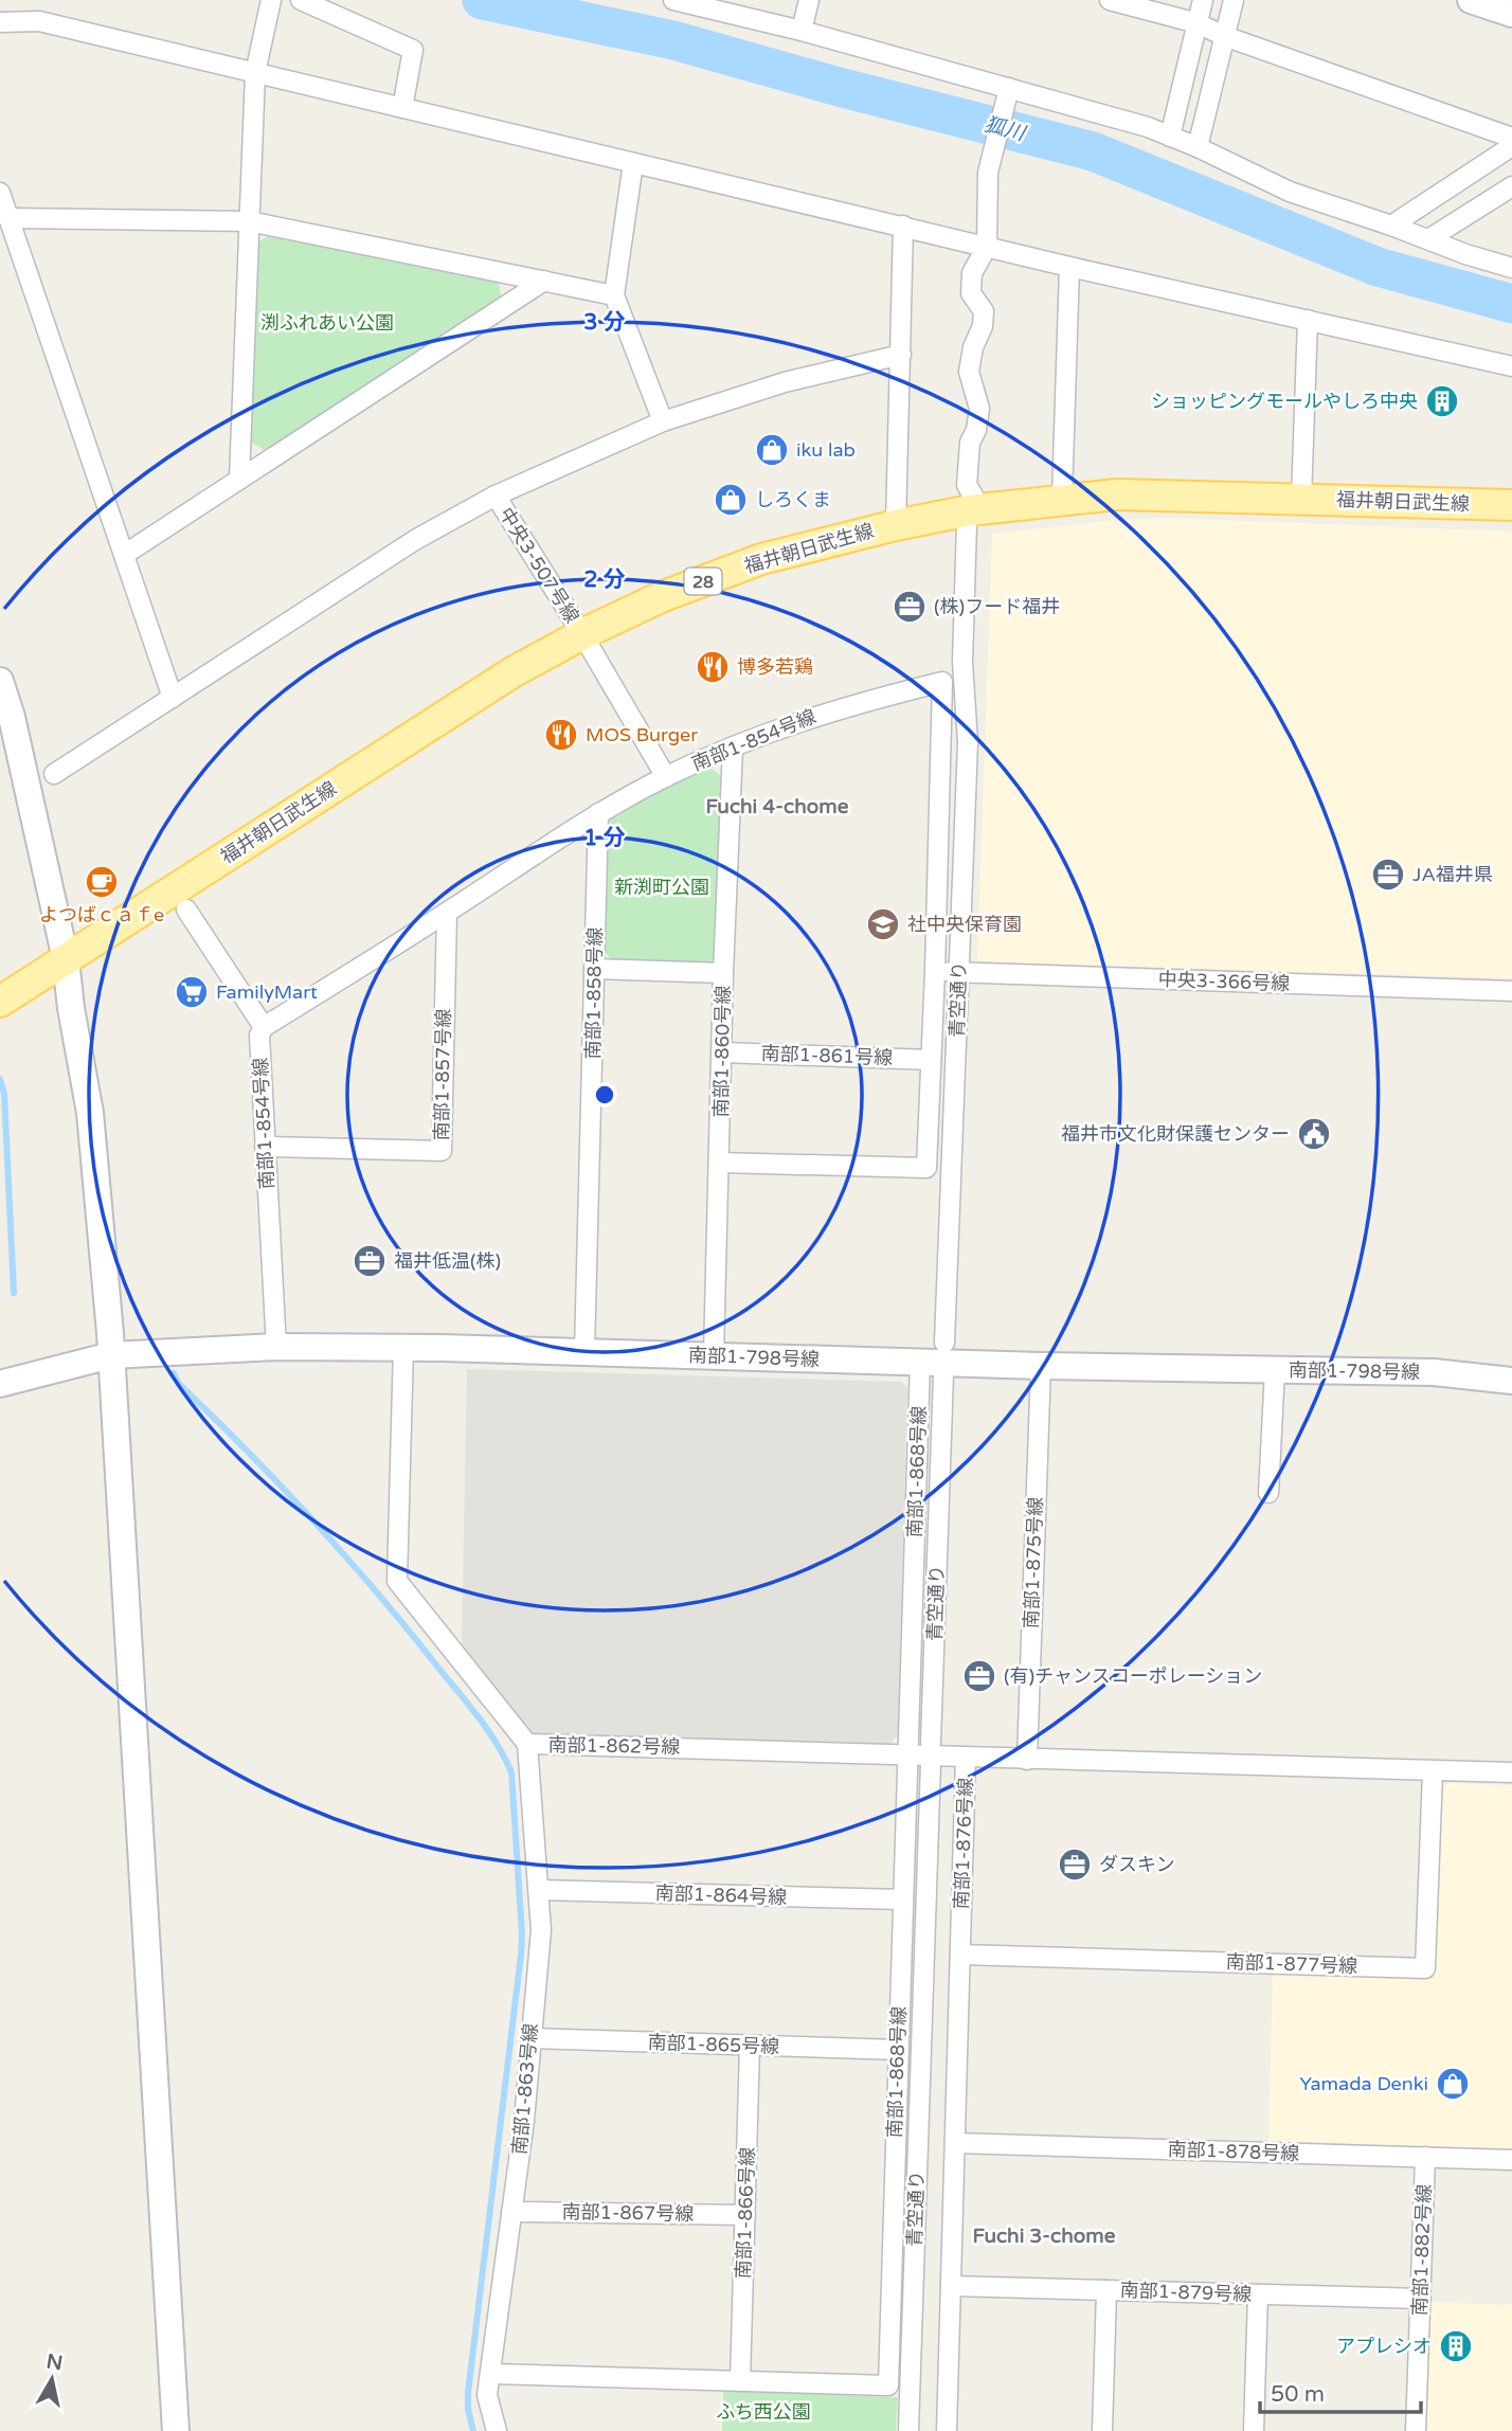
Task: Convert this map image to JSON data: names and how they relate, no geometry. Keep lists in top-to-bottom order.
{
  "streets": {
    "main road": ["福井朝日武生線", "28"],
    "street": [
      "中央3-507号線",
      "南部1-854号線",
      "中央3-366号線",
      "南部1-858号線",
      "青空通り",
      "南部1-860号線",
      "南部1-861号線",
      "南部1-857号線",
      "南部1-798号線",
      "南部1-868号線",
      "南部1-875号線",
      "南部1-862号線",
      "南部1-876号線",
      "南部1-864号線",
      "南部1-877号線",
      "南部1-865号線",
      "南部1-863号線",
      "南部1-878号線",
      "南部1-867号線",
      "南部1-866号線",
      "南部1-882号線",
      "南部1-879号線"
    ]
  },
  "crossings": [
    ["福井朝日武生線", "中央3-507号線"],
    ["中央3-507号線", "南部1-854号線"],
    ["南部1-854号線", "中央3-366号線"],
    ["南部1-854号線", "南部1-858号線"],
    ["南部1-854号線", "南部1-860号線"],
    ["南部1-854号線", "南部1-861号線"],
    ["南部1-854号線", "南部1-857号線"],
    ["南部1-854号線", "南部1-798号線"],
    ["中央3-366号線", "青空通り"],
    ["南部1-858号線", "南部1-798号線"],
    ["青空通り", "南部1-798号線"],
    ["青空通り", "南部1-868号線"],
    ["南部1-860号線", "南部1-861号線"],
    ["南部1-860号線", "南部1-798号線"],
    ["南部1-798号線", "南部1-868号線"],
    ["南部1-798号線", "南部1-875号線"],
    ["南部1-798号線", "南部1-862号線"],
    ["南部1-868号線", "南部1-862号線"],
    ["南部1-868号線", "南部1-864号線"],
    ["南部1-868号線", "南部1-865号線"],
    ["南部1-868号線", "南部1-863号線"],
    ["南部1-868号線", "南部1-866号線"],
    ["南部1-875号線", "南部1-876号線"],
    ["南部1-862号線", "南部1-876号線"],
    ["南部1-862号線", "南部1-863号線"],
    ["南部1-876号線", "南部1-877号線"],
    ["南部1-876号線", "南部1-878号線"],
    ["南部1-876号線", "南部1-879号線"],
    ["南部1-864号線", "南部1-863号線"],
    ["南部1-865号線", "南部1-863号線"],
    ["南部1-865号線", "南部1-866号線"],
    ["南部1-863号線", "南部1-867号線"],
    ["南部1-878号線", "南部1-882号線"],
    ["南部1-867号線", "南部1-866号線"],
    ["南部1-882号線", "南部1-879号線"]
  ],
  "districts": ["Fuchi 4-chome", "Fuchi 3-chome"],
  "water": ["狐川"],
  "parks": ["渕ふれあい公園", "新渕町公園", "ふち西公園"],
  "places": {
    "building": ["ショッピングモールやしろ中央", "アプレシオ"],
    "shop": ["iku lab", "しろくま", "Yamada Denki"],
    "office": [
      "(株)フード福井",
      "JA福井県",
      "福井低温(株)",
      "(有)チャンスコーポレーション",
      "ダスキン"
    ],
    "restaurant": ["博多若鶏", "MOS Burger"],
    "cafe": ["よつばｃａｆe"],
    "school or university": ["社中央保育園"],
    "supermarket": ["FamilyMart"],
    "public building": ["福井市文化財保護センター"]
  },
  "scale_bar": "50 m",
  "north": "top",
  "rings": ["3 分", "2 分", "1 分"]
}
